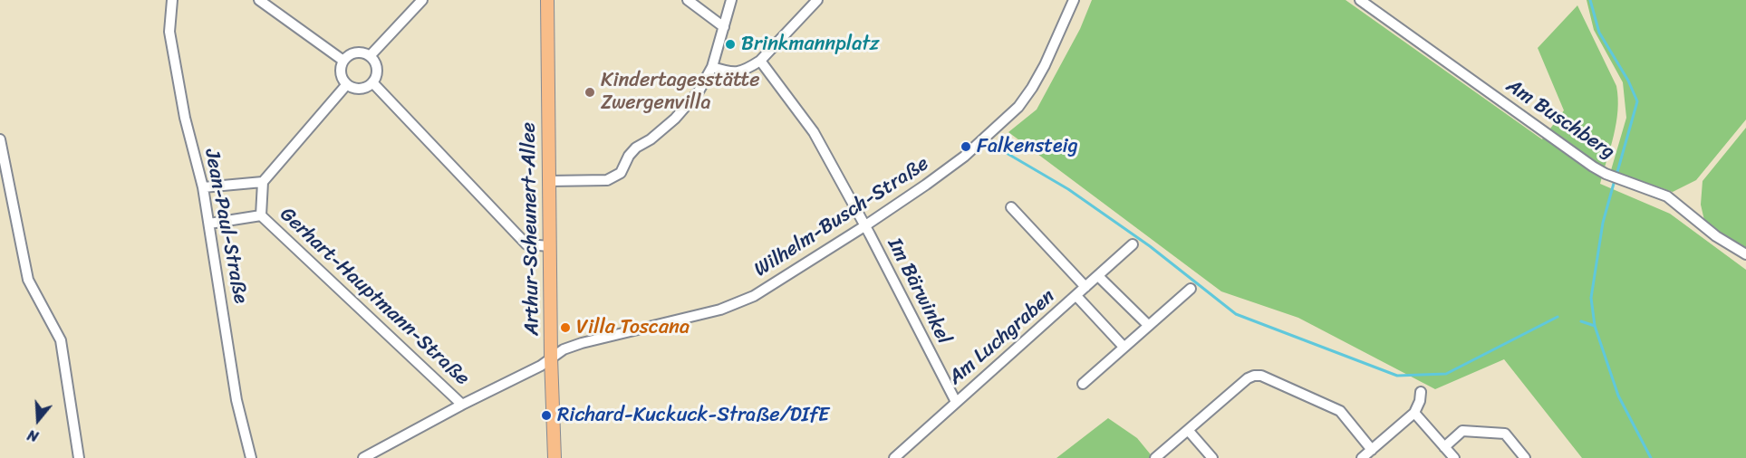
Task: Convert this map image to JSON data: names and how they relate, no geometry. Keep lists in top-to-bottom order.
{
  "streets": {
    "main road": ["Arthur-Scheunert-Allee"],
    "street": [
      "Am Buschberg",
      "Wilhelm-Busch-Straße",
      "Jean-Paul-Straße",
      "Im Bärwinkel",
      "Gerhart-Hauptmann-Straße",
      "Am Luchgraben"
    ]
  },
  "crossings": [
    ["Wilhelm-Busch-Straße", "Arthur-Scheunert-Allee"],
    ["Wilhelm-Busch-Straße", "Im Bärwinkel"],
    ["Wilhelm-Busch-Straße", "Gerhart-Hauptmann-Straße"],
    ["Jean-Paul-Straße", "Gerhart-Hauptmann-Straße"],
    ["Im Bärwinkel", "Am Luchgraben"]
  ],
  "places": [
    "Brinkmannplatz",
    "Kindertagesstätte Zwergenvilla",
    "Falkensteig",
    "Villa Toscana",
    "Richard-Kuckuck-Straße/DIfE"
  ],
  "north": "bottom"
}
